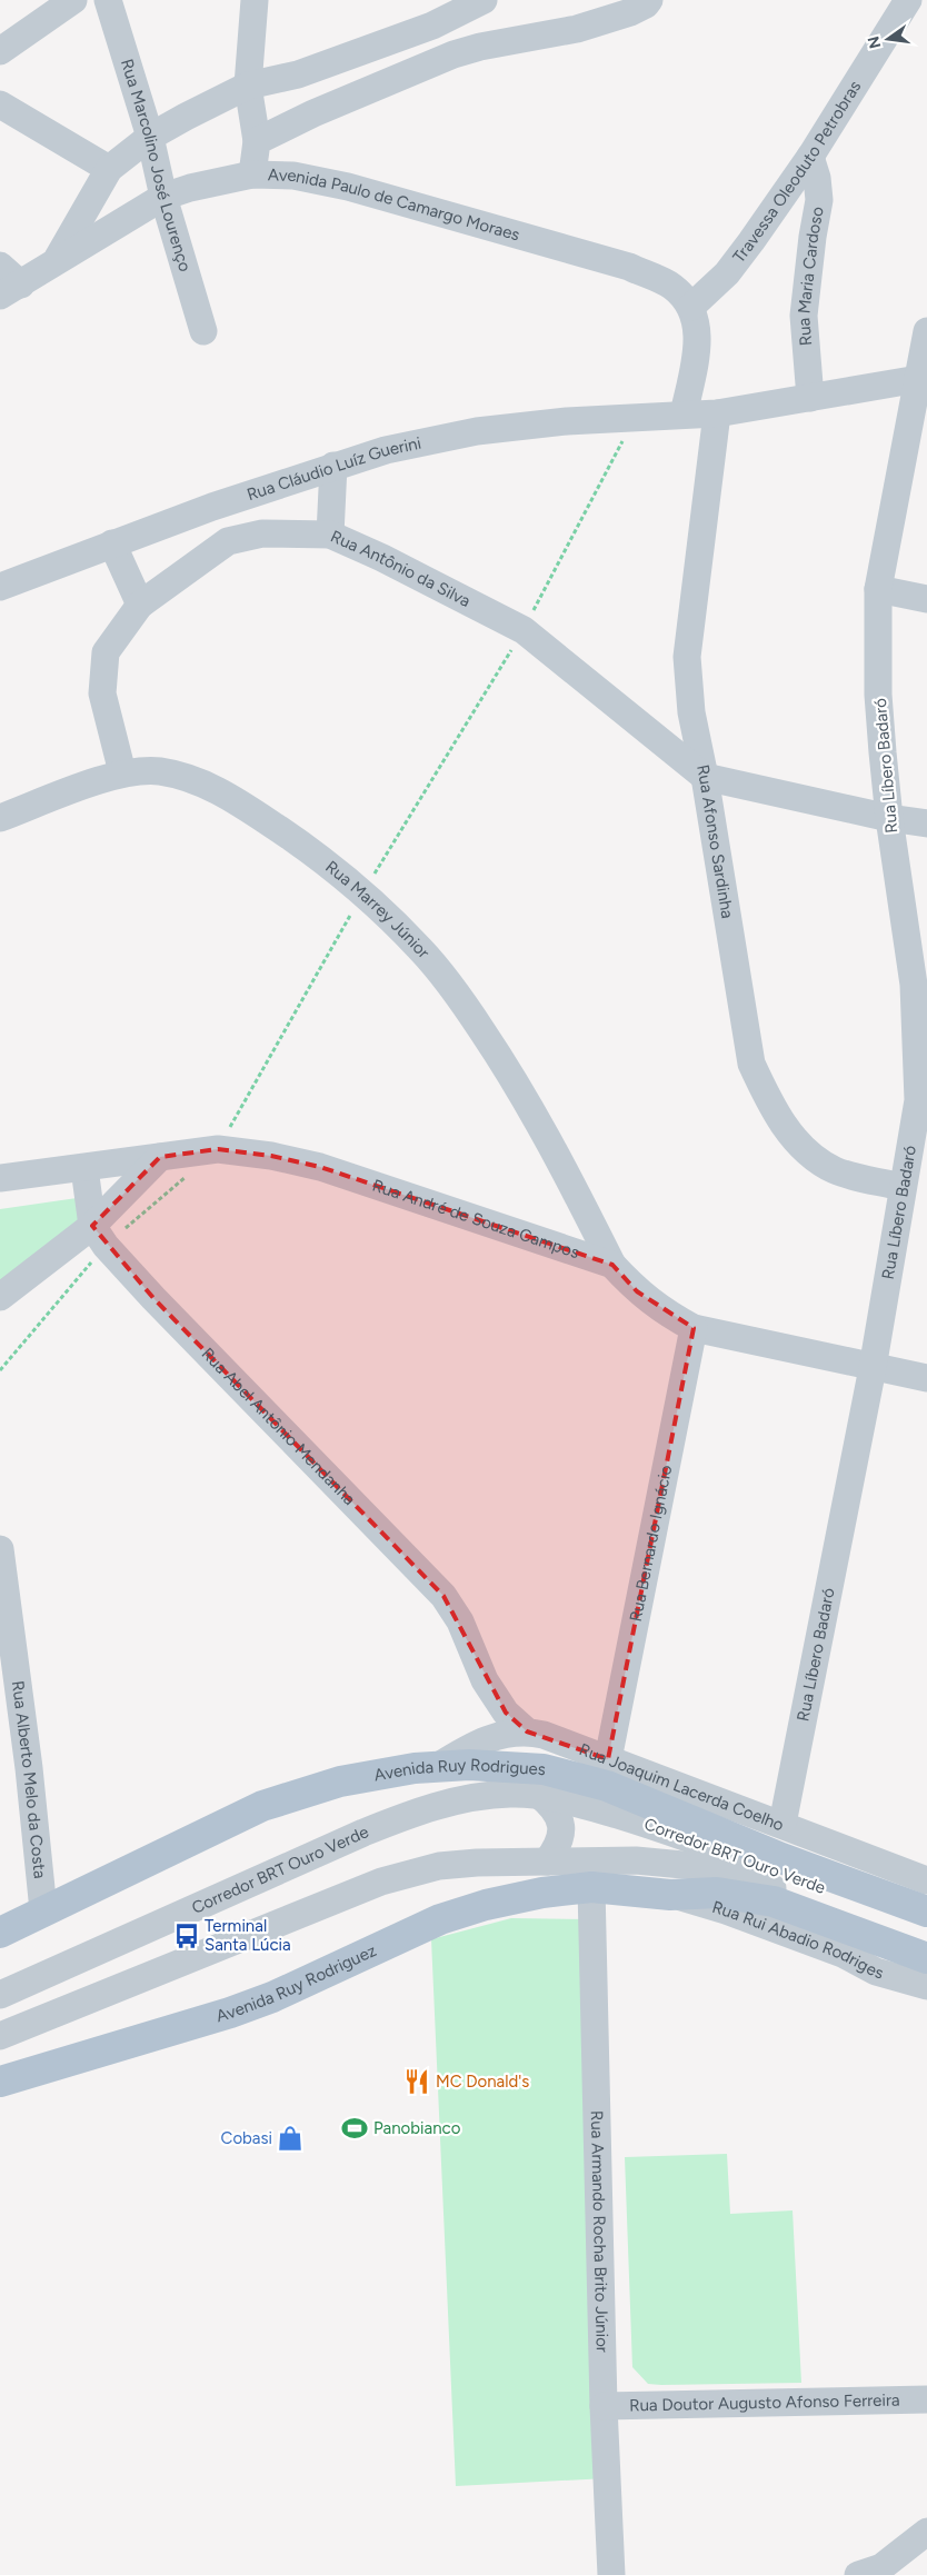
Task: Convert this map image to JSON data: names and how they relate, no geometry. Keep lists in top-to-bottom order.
{
  "streets": {
    "main road": ["Avenida Ruy Rodrigues", "Avenida Ruy Rodriguez"],
    "street": [
      "Rua Marcolino José Lourenço",
      "Travessa Oleoduto Petrobras",
      "Avenida Paulo de Camargo Moraes",
      "Rua Maria Cardoso",
      "Rua Cláudio Luíz Guerini",
      "Rua Antônio da Silva",
      "Rua Líbero Badaró",
      "Rua Afonso Sardinha",
      "Rua Marrey Júnior",
      "Rua André de Souza Campos",
      "Rua Abel Antônio Mendanha",
      "Rua Bernardo Ignácio",
      "Rua Alberto Melo da Costa",
      "Rua Joaquim Lacerda Coelho",
      "Corredor BRT Ouro Verde",
      "Rua Rui Abadio Rodriges",
      "Rua Armando Rocha Brito Júnior",
      "Rua Doutor Augusto Afonso Ferreira"
    ]
  },
  "crossings": [
    ["Rua Marcolino José Lourenço", "Avenida Paulo de Camargo Moraes"],
    ["Travessa Oleoduto Petrobras", "Avenida Paulo de Camargo Moraes"],
    ["Travessa Oleoduto Petrobras", "Rua Maria Cardoso"],
    ["Rua Maria Cardoso", "Rua Cláudio Luíz Guerini"],
    ["Rua Cláudio Luíz Guerini", "Rua Líbero Badaró"],
    ["Rua Cláudio Luíz Guerini", "Rua Afonso Sardinha"],
    ["Rua Antônio da Silva", "Rua Afonso Sardinha"],
    ["Rua Antônio da Silva", "Rua Marrey Júnior"],
    ["Rua Líbero Badaró", "Rua Afonso Sardinha"],
    ["Rua Líbero Badaró", "Rua Joaquim Lacerda Coelho"],
    ["Rua Marrey Júnior", "Rua André de Souza Campos"],
    ["Rua Abel Antônio Mendanha", "Rua Joaquim Lacerda Coelho"],
    ["Rua Bernardo Ignácio", "Rua Joaquim Lacerda Coelho"],
    ["Avenida Ruy Rodrigues", "Rua Alberto Melo da Costa"],
    ["Avenida Ruy Rodrigues", "Rua Joaquim Lacerda Coelho"],
    ["Avenida Ruy Rodriguez", "Rua Armando Rocha Brito Júnior"],
    ["Rua Armando Rocha Brito Júnior", "Rua Doutor Augusto Afonso Ferreira"]
  ],
  "places": {
    "bus stop": ["Terminal Santa Lúcia"],
    "restaurant": ["MC Donald's"],
    "sports": ["Panobianco"],
    "shop": ["Cobasi"]
  },
  "north": "left"
}
